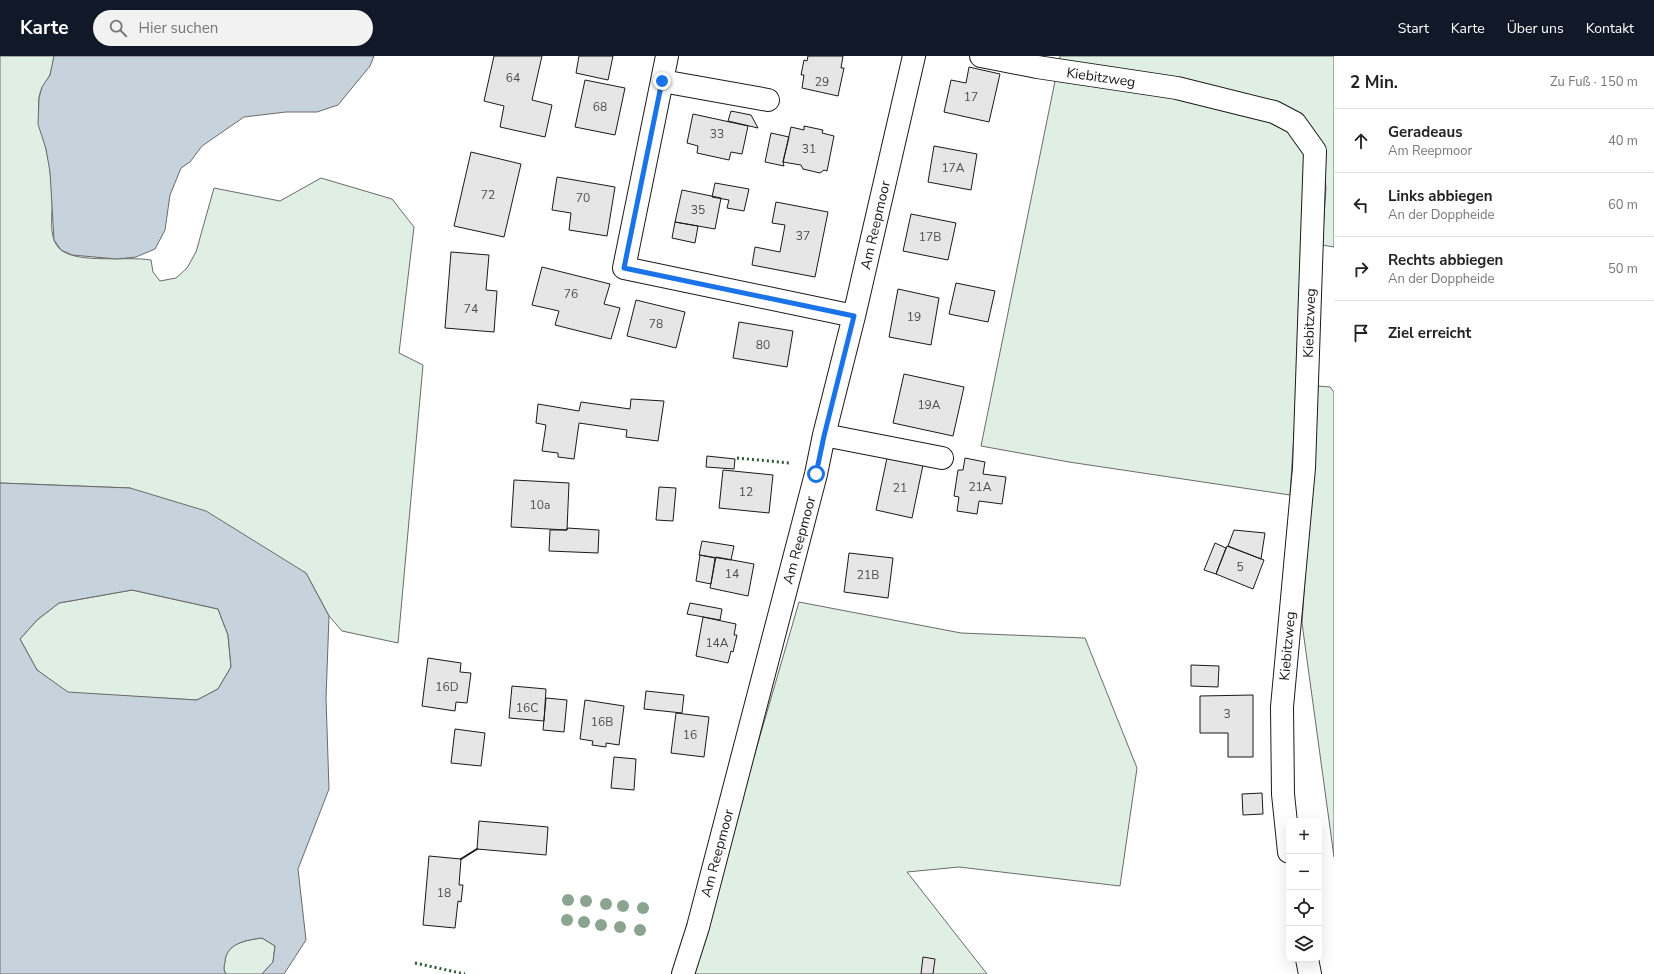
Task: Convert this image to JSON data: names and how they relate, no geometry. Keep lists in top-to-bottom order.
{
  "streets": {
    "street": ["Kiebitzweg", "Am Reepmoor"]
  },
  "house_numbers": [
    "64",
    "29",
    "17",
    "68",
    "33",
    "31",
    "17A",
    "72",
    "70",
    "35",
    "37",
    "17B",
    "76",
    "74",
    "19",
    "78",
    "80",
    "19A",
    "21A",
    "21",
    "12",
    "10a",
    "5",
    "14",
    "21B",
    "14A",
    "16D",
    "16C",
    "3",
    "16B",
    "16",
    "18"
  ],
  "page": {
    "header": "Karte",
    "search": "Hier suchen",
    "nav": [
      "Start",
      "Karte",
      "Über uns",
      "Kontakt"
    ],
    "heading": ["2 Min.", "Zu Fuß · 150 m"],
    "list": [
      ["Geradeaus", "Am Reepmoor", "40 m"],
      ["Links abbiegen", "An der Doppheide", "60 m"],
      ["Rechts abbiegen", "An der Doppheide", "50 m"],
      "Ziel erreicht"
    ],
    "map_buttons": ["+", "−"]
  }
}
